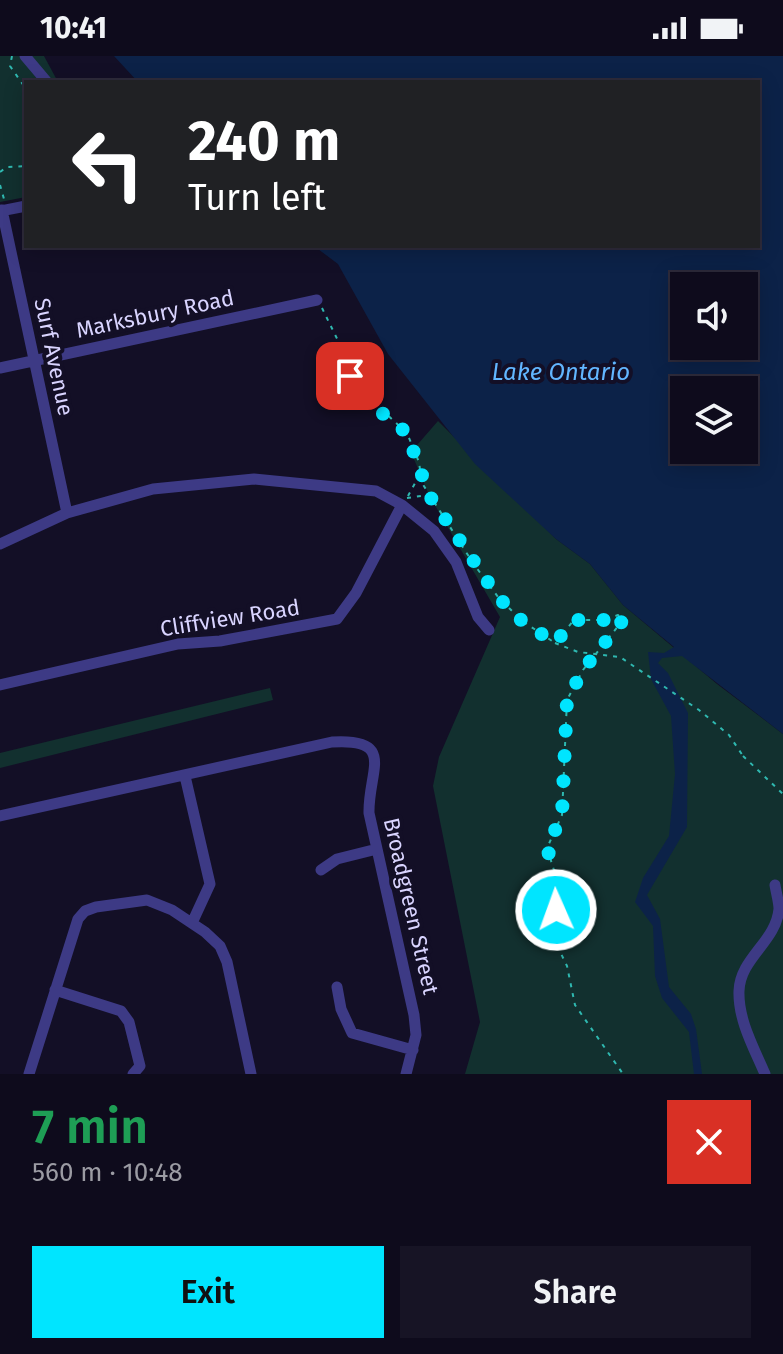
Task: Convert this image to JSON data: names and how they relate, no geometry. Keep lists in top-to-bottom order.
{
  "streets": {
    "street": [
      "Marksbury Road",
      "Surf Avenue",
      "Cliffview Road",
      "Broadgreen Street"
    ]
  },
  "crossings": [
    ["Marksbury Road", "Surf Avenue"]
  ],
  "water": ["Lake Ontario"],
  "page": {
    "status": "10:41",
    "turn": ["240 m", "Turn left"],
    "heading": ["7 min", "560 m · 10:48"],
    "buttons": ["Exit", "Share"]
  }
}
